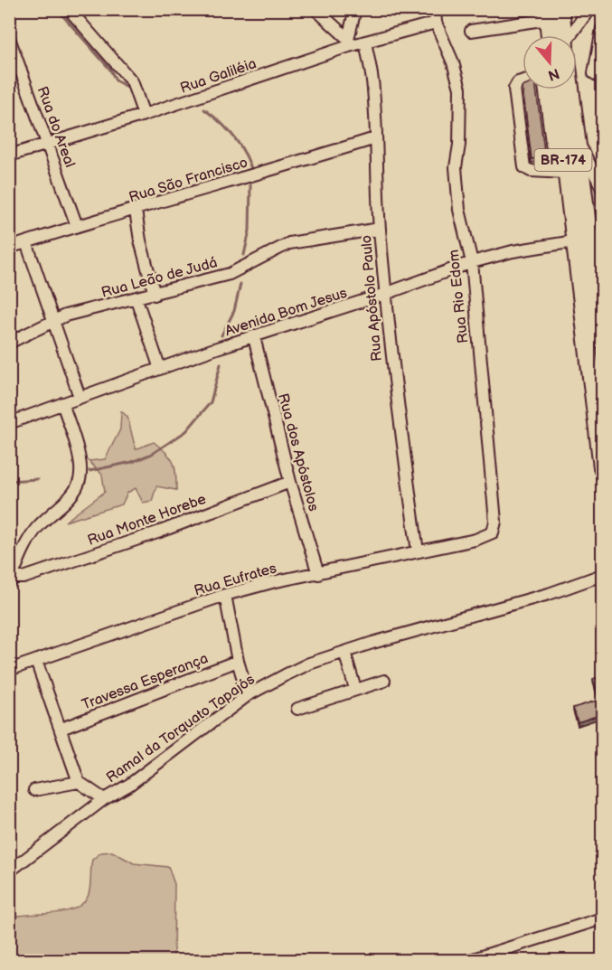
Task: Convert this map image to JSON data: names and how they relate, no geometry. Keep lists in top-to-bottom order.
{
  "streets": {
    "highway": ["BR-174"],
    "street": [
      "Rua Galiléia",
      "Rua do Areal",
      "Rua São Francisco",
      "Rua Leão de Judá",
      "Rua Rio Edom",
      "Rua Apóstolo Paulo",
      "Avenida Bom Jesus",
      "Rua dos Apóstolos",
      "Rua Monte Horebe",
      "Rua Eufrates",
      "Travessa Esperança",
      "Ramal da Torquato Tapajós"
    ]
  },
  "crossings": [
    ["Rua Galiléia", "Rua do Areal"],
    ["Rua Galiléia", "Rua Rio Edom"],
    ["Rua Galiléia", "Rua Apóstolo Paulo"],
    ["Rua do Areal", "Rua São Francisco"],
    ["BR-174", "Avenida Bom Jesus"],
    ["Rua São Francisco", "Rua Apóstolo Paulo"],
    ["Rua Leão de Judá", "Rua Apóstolo Paulo"],
    ["Rua Rio Edom", "Avenida Bom Jesus"],
    ["Rua Rio Edom", "Rua Eufrates"],
    ["Rua Apóstolo Paulo", "Avenida Bom Jesus"],
    ["Rua Apóstolo Paulo", "Rua Eufrates"],
    ["Avenida Bom Jesus", "Rua dos Apóstolos"],
    ["Rua dos Apóstolos", "Rua Monte Horebe"],
    ["Rua dos Apóstolos", "Rua Eufrates"]
  ],
  "north": "bottom"
}
